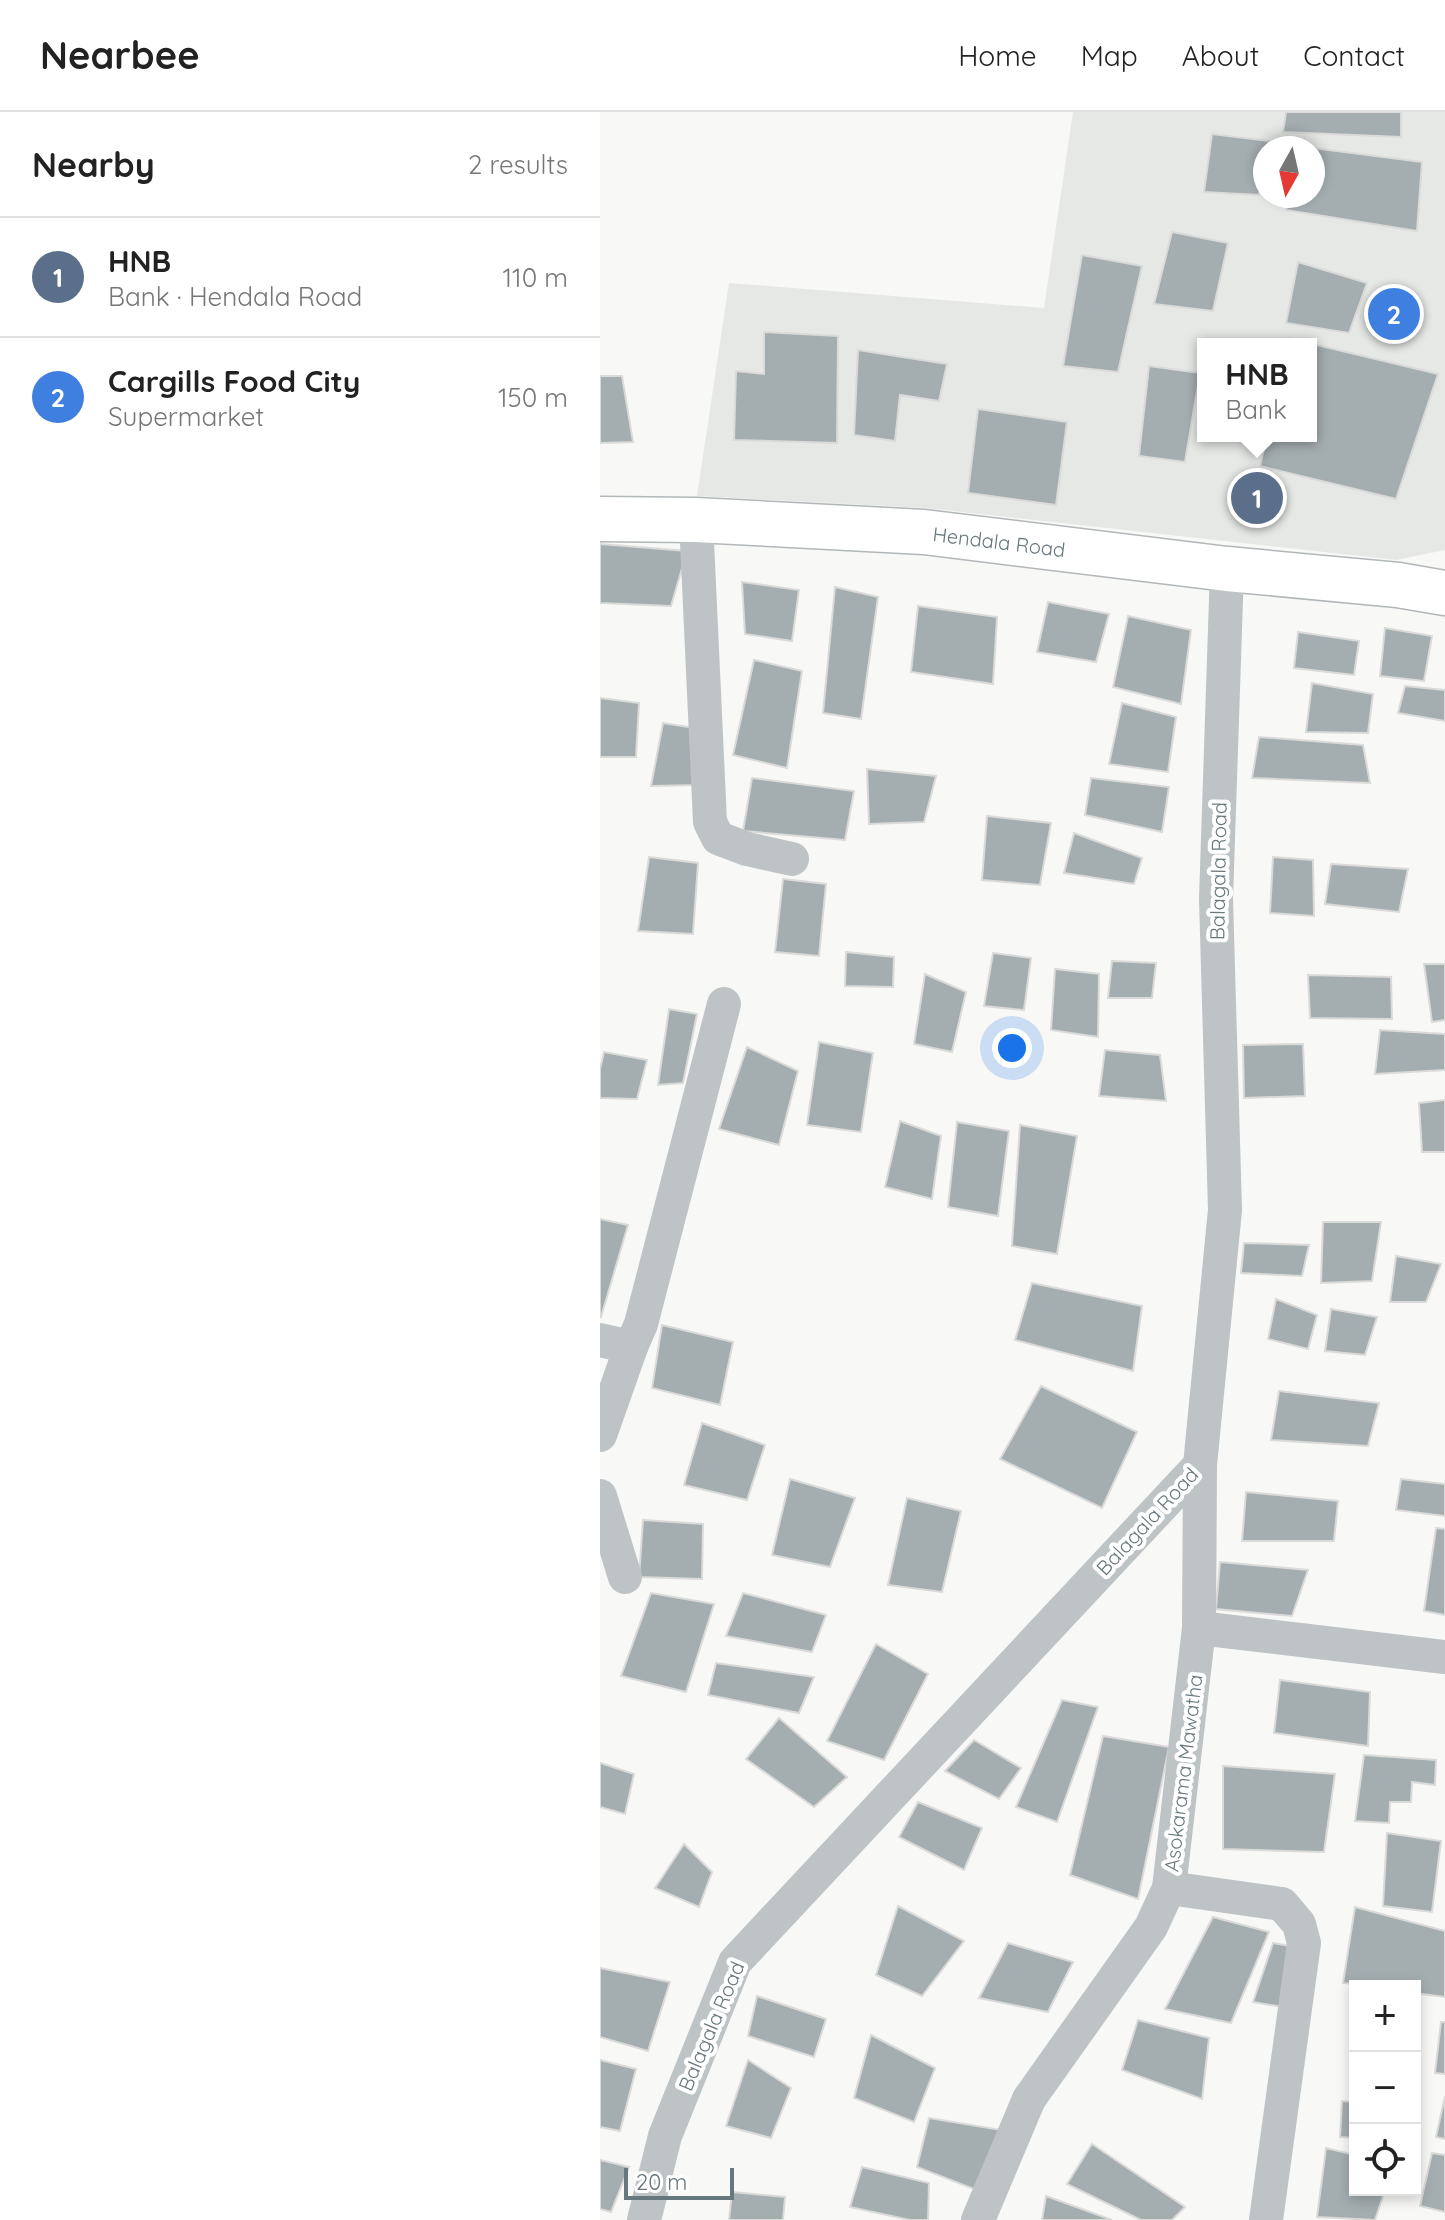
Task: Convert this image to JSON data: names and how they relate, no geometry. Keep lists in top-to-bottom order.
{
  "streets": {
    "main road": ["Hendala Road"],
    "street": ["Balagala Road", "Asokarama Mawatha"]
  },
  "crossings": [
    ["Hendala Road", "Balagala Road"],
    ["Balagala Road", "Asokarama Mawatha"]
  ],
  "scale_bar": "20 m",
  "north": "bottom",
  "page": {
    "header": "Nearbee",
    "nav": [
      "Home",
      "Map",
      "About",
      "Contact"
    ],
    "heading": ["Nearby", "2 results"],
    "list": [
      {
        "mark": "1",
        "name": "HNB",
        "note": "Bank · Hendala Road",
        "value": "110 m"
      },
      {
        "mark": "2",
        "name": "Cargills Food City",
        "note": "Supermarket",
        "value": "150 m"
      }
    ],
    "pins": ["2", "1"],
    "popup": ["HNB", "Bank"],
    "map_buttons": ["+", "−"],
    "scale": "20 m"
  }
}
